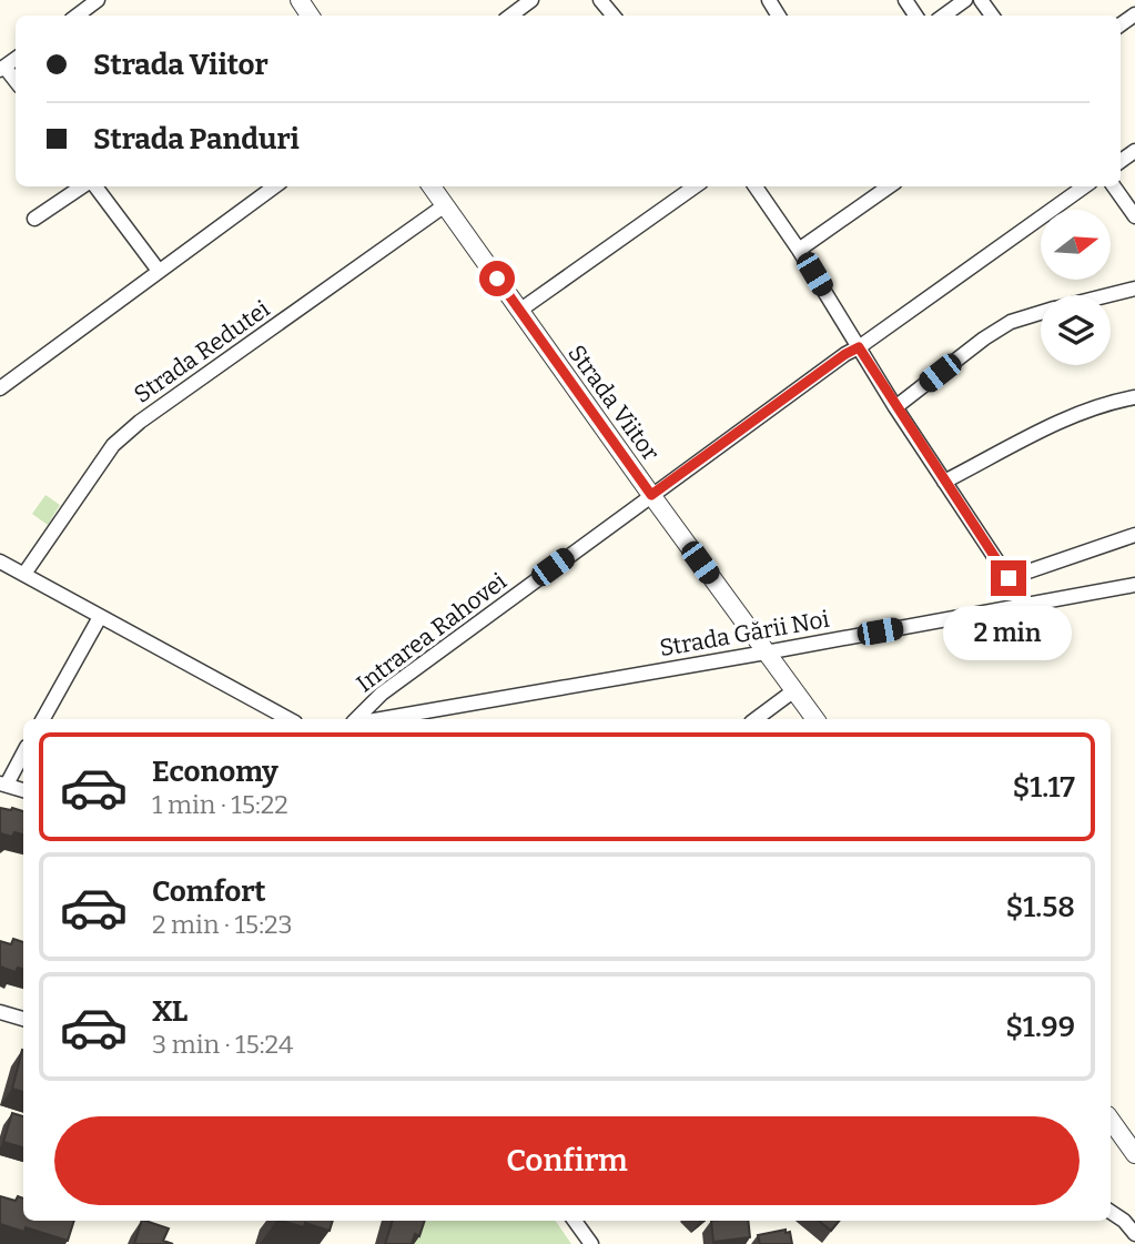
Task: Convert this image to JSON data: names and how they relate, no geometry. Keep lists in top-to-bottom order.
{
  "streets": {
    "street": [
      "Strada Redutei",
      "Strada Viitor",
      "Intrarea Rahovei",
      "Strada Gării Noi"
    ]
  },
  "crossings": [
    ["Strada Redutei", "Strada Viitor"],
    ["Strada Viitor", "Intrarea Rahovei"],
    ["Strada Viitor", "Strada Gării Noi"]
  ],
  "north": "right",
  "page": {
    "banner": ["Strada Viitor", "Strada Panduri"],
    "bubble": "2 min",
    "list": [
      {
        "name": "Economy",
        "note": "1 min · 15:22",
        "value": "$1.17"
      },
      {
        "name": "Comfort",
        "note": "2 min · 15:23",
        "value": "$1.58"
      },
      {
        "name": "XL",
        "note": "3 min · 15:24",
        "value": "$1.99"
      }
    ],
    "buttons": "Confirm"
  }
}
